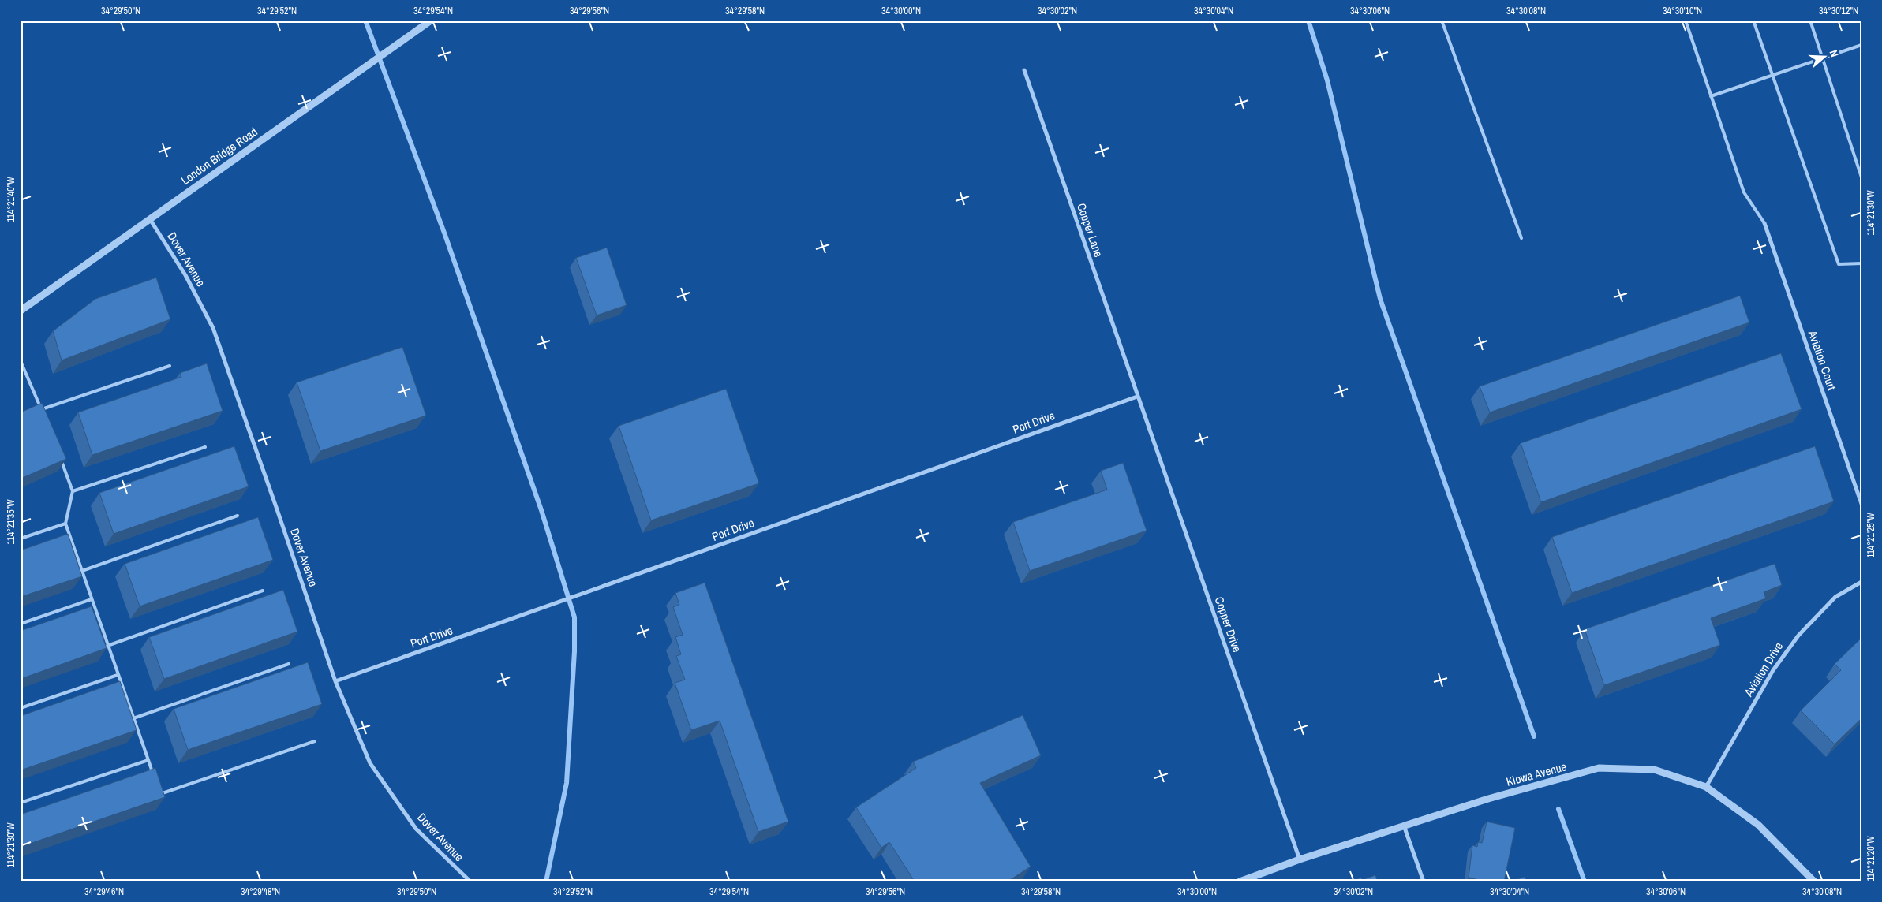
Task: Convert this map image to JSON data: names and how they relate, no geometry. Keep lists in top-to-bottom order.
{
  "streets": {
    "street": [
      "London Bridge Road",
      "Copper Lane",
      "Dover Avenue",
      "Aviation Court",
      "Port Drive",
      "Copper Drive",
      "Aviation Drive",
      "Kiowa Avenue"
    ]
  },
  "crossings": [
    ["London Bridge Road", "Dover Avenue"],
    ["Copper Lane", "Port Drive"],
    ["Copper Lane", "Copper Drive"],
    ["Dover Avenue", "Port Drive"],
    ["Port Drive", "Copper Drive"],
    ["Copper Drive", "Kiowa Avenue"],
    ["Aviation Drive", "Kiowa Avenue"]
  ],
  "north": "right",
  "coordinates": [
    "34°29'50\"N",
    "34°29'52\"N",
    "34°29'54\"N",
    "34°29'56\"N",
    "34°29'58\"N",
    "34°30'00\"N",
    "34°30'02\"N",
    "34°30'04\"N",
    "34°30'06\"N",
    "34°30'08\"N",
    "34°30'10\"N",
    "34°30'12\"N",
    "114°21'40\"W",
    "114°21'30\"W",
    "114°21'35\"W",
    "114°21'25\"W",
    "114°21'20\"W",
    "34°29'46\"N",
    "34°29'48\"N"
  ]
}
